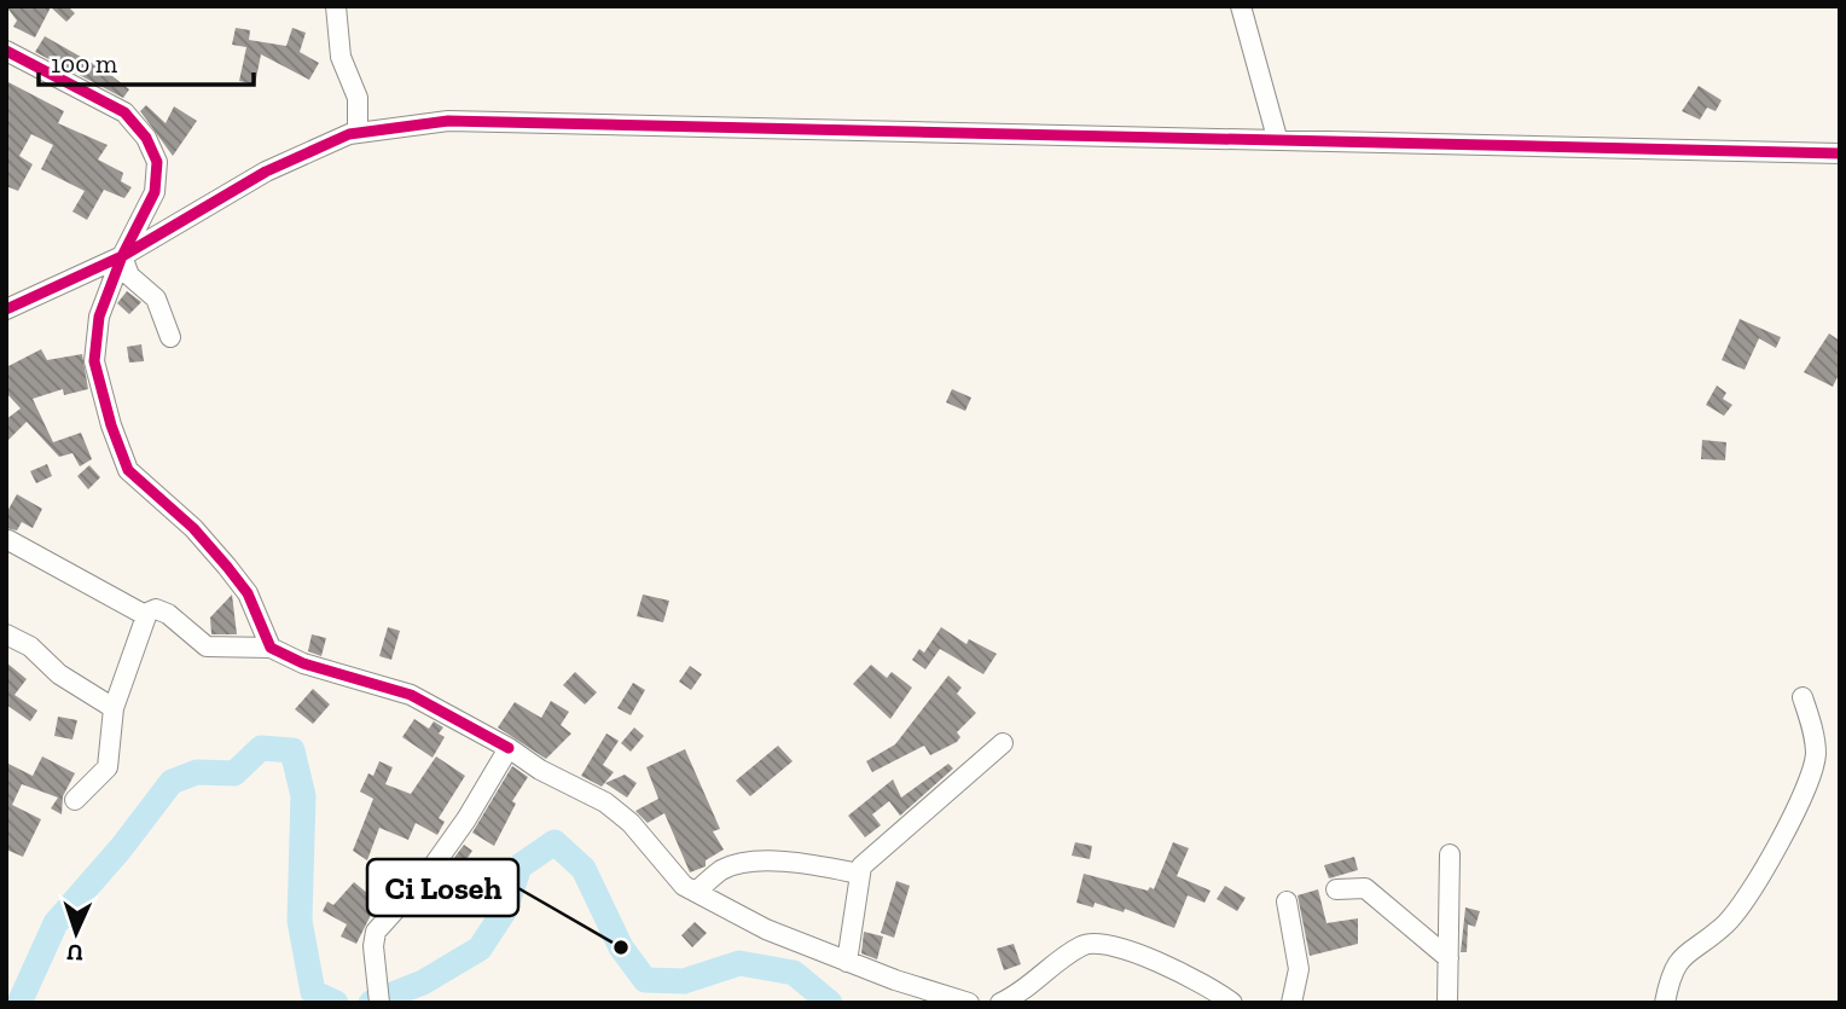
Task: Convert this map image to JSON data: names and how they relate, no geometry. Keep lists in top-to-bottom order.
{
  "places": ["Ci Loseh"],
  "scale_bar": "100 m",
  "north": "bottom"
}
